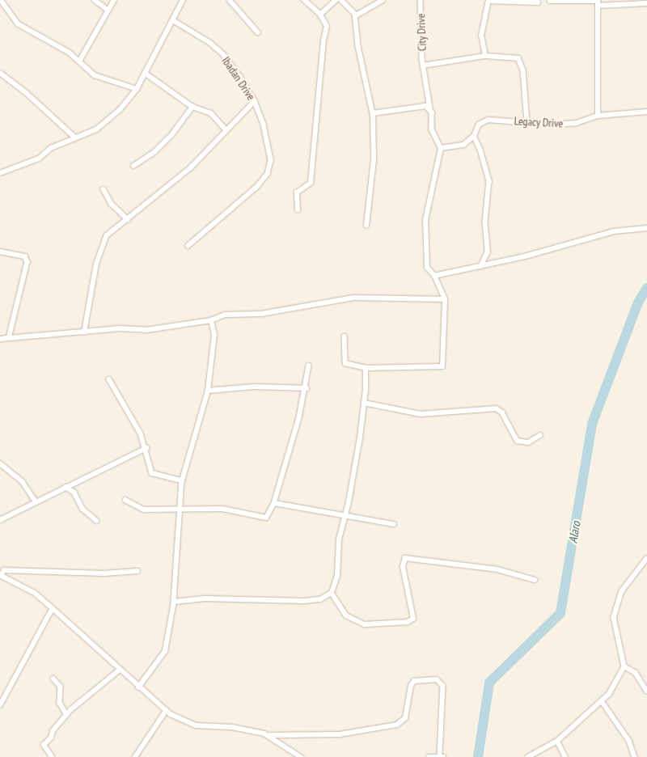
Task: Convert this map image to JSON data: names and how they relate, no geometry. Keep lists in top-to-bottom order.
{
  "streets": {
    "street": ["City Drive", "Ibadan Drive", "Legacy Drive"]
  },
  "crossings": [
    ["City Drive", "Legacy Drive"]
  ],
  "water": ["Alaro"]
}
